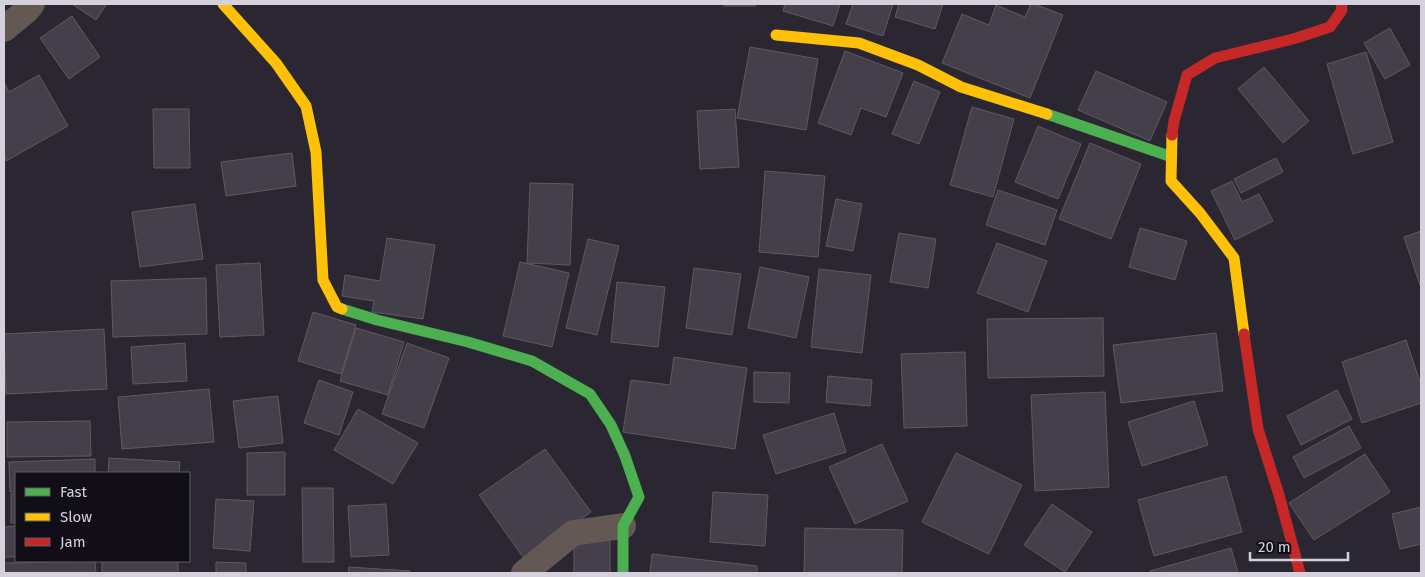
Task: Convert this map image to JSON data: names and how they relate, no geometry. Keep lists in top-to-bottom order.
{
  "legend": ["Fast", "Slow", "Jam"],
  "scale_bar": "20 m"
}
